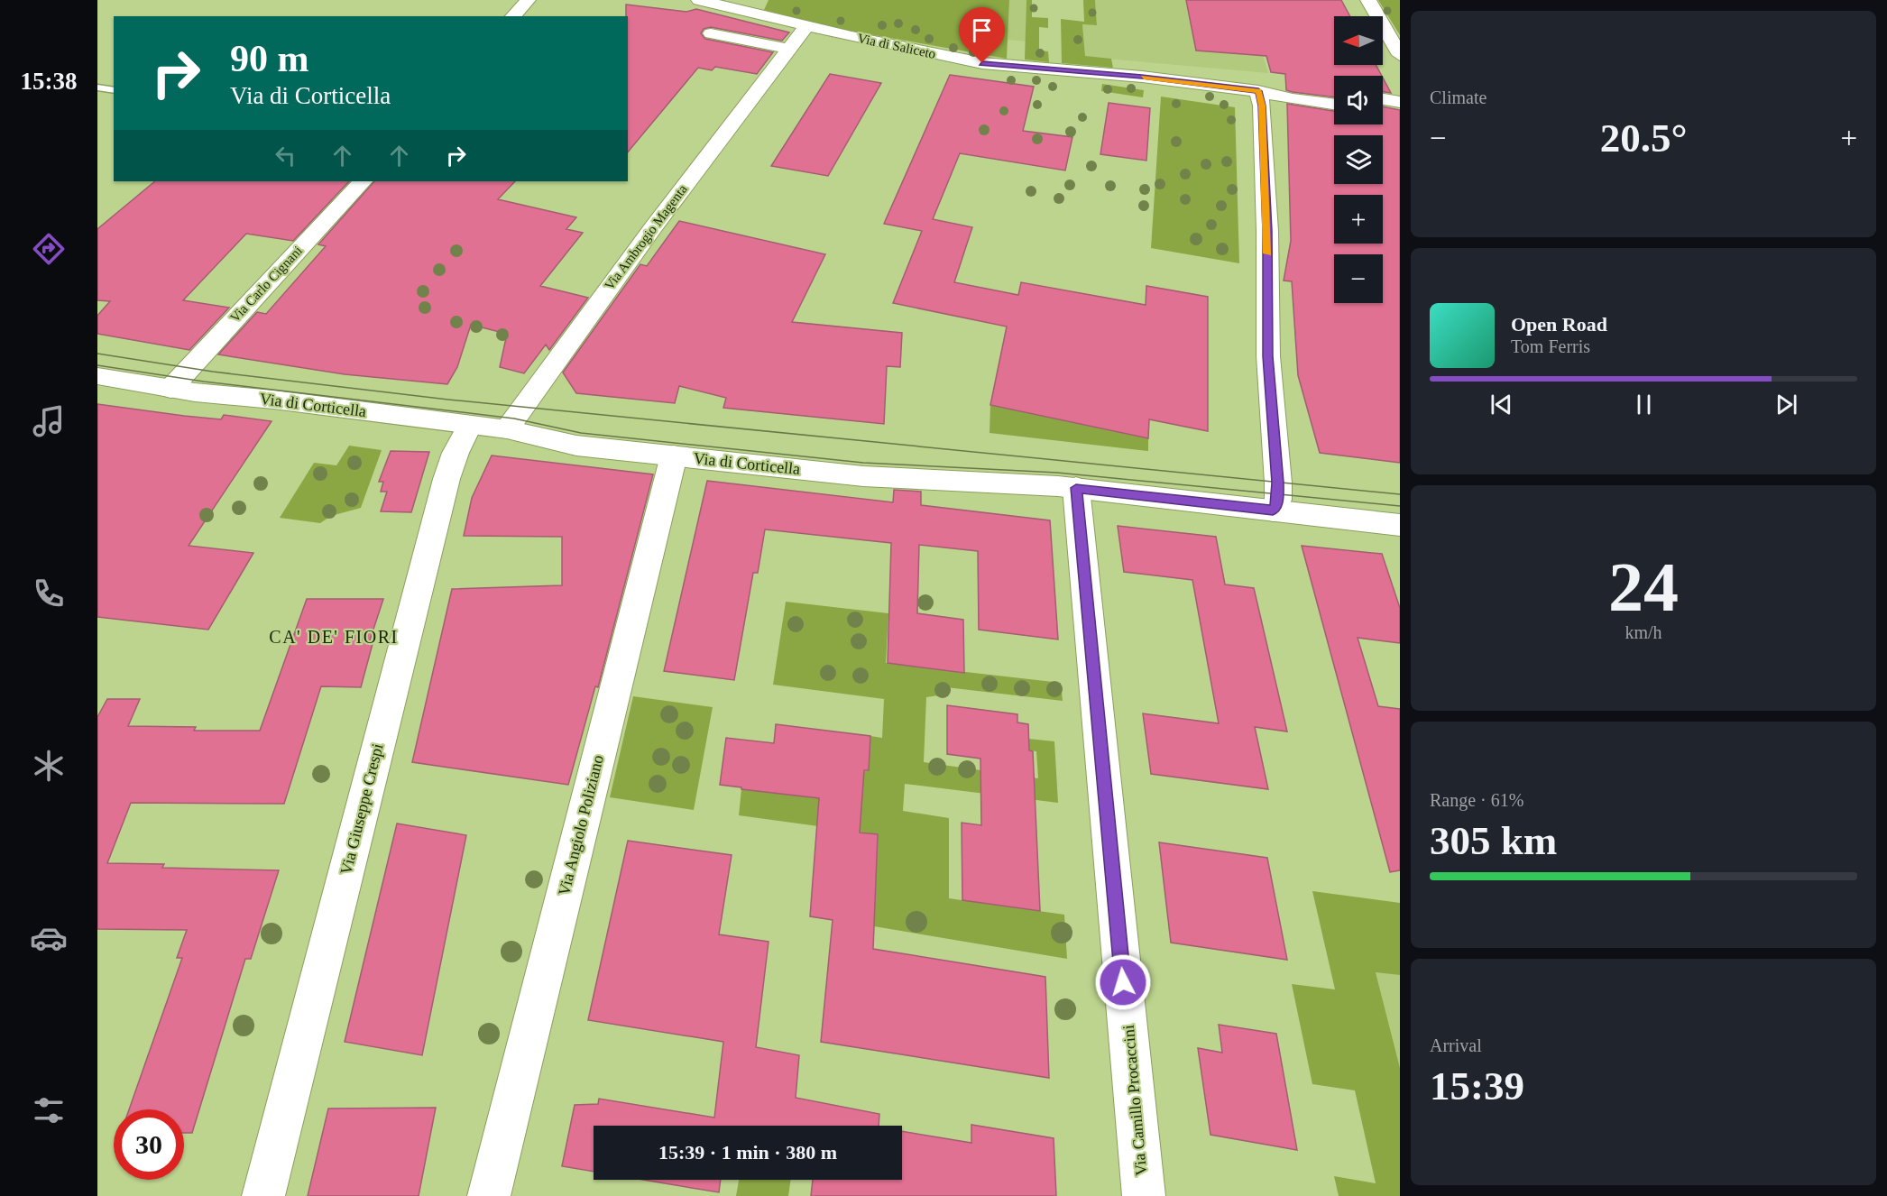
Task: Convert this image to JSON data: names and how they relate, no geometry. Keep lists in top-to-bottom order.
{
  "streets": {
    "street": [
      "Via di Saliceto",
      "Via Ambrogio Magenta",
      "Via Carlo Cignani",
      "Via di Corticella",
      "Via Giuseppe Crespi",
      "Via Angiolo Poliziano",
      "Via Camillo Procaccini"
    ]
  },
  "crossings": [
    ["Via di Saliceto", "Via Ambrogio Magenta"],
    ["Via Ambrogio Magenta", "Via di Corticella"],
    ["Via Carlo Cignani", "Via di Corticella"],
    ["Via di Corticella", "Via Giuseppe Crespi"],
    ["Via di Corticella", "Via Angiolo Poliziano"],
    ["Via di Corticella", "Via Camillo Procaccini"]
  ],
  "districts": ["CA' DE' FIORI"],
  "north": "left",
  "page": {
    "tabs": "15:38",
    "tile": [
      "Climate",
      ["24", "km/h"],
      ["Range · 61%", "305 km"],
      ["Arrival", "15:39"]
    ],
    "map_buttons": ["+", "−"],
    "turn": ["90 m", "Via di Corticella"],
    "heat": ["−", "20.5°", "+"],
    "song": ["Open Road", "Tom Ferris"],
    "limit": "30",
    "trip": "15:39 · 1 min · 380 m"
  }
}
